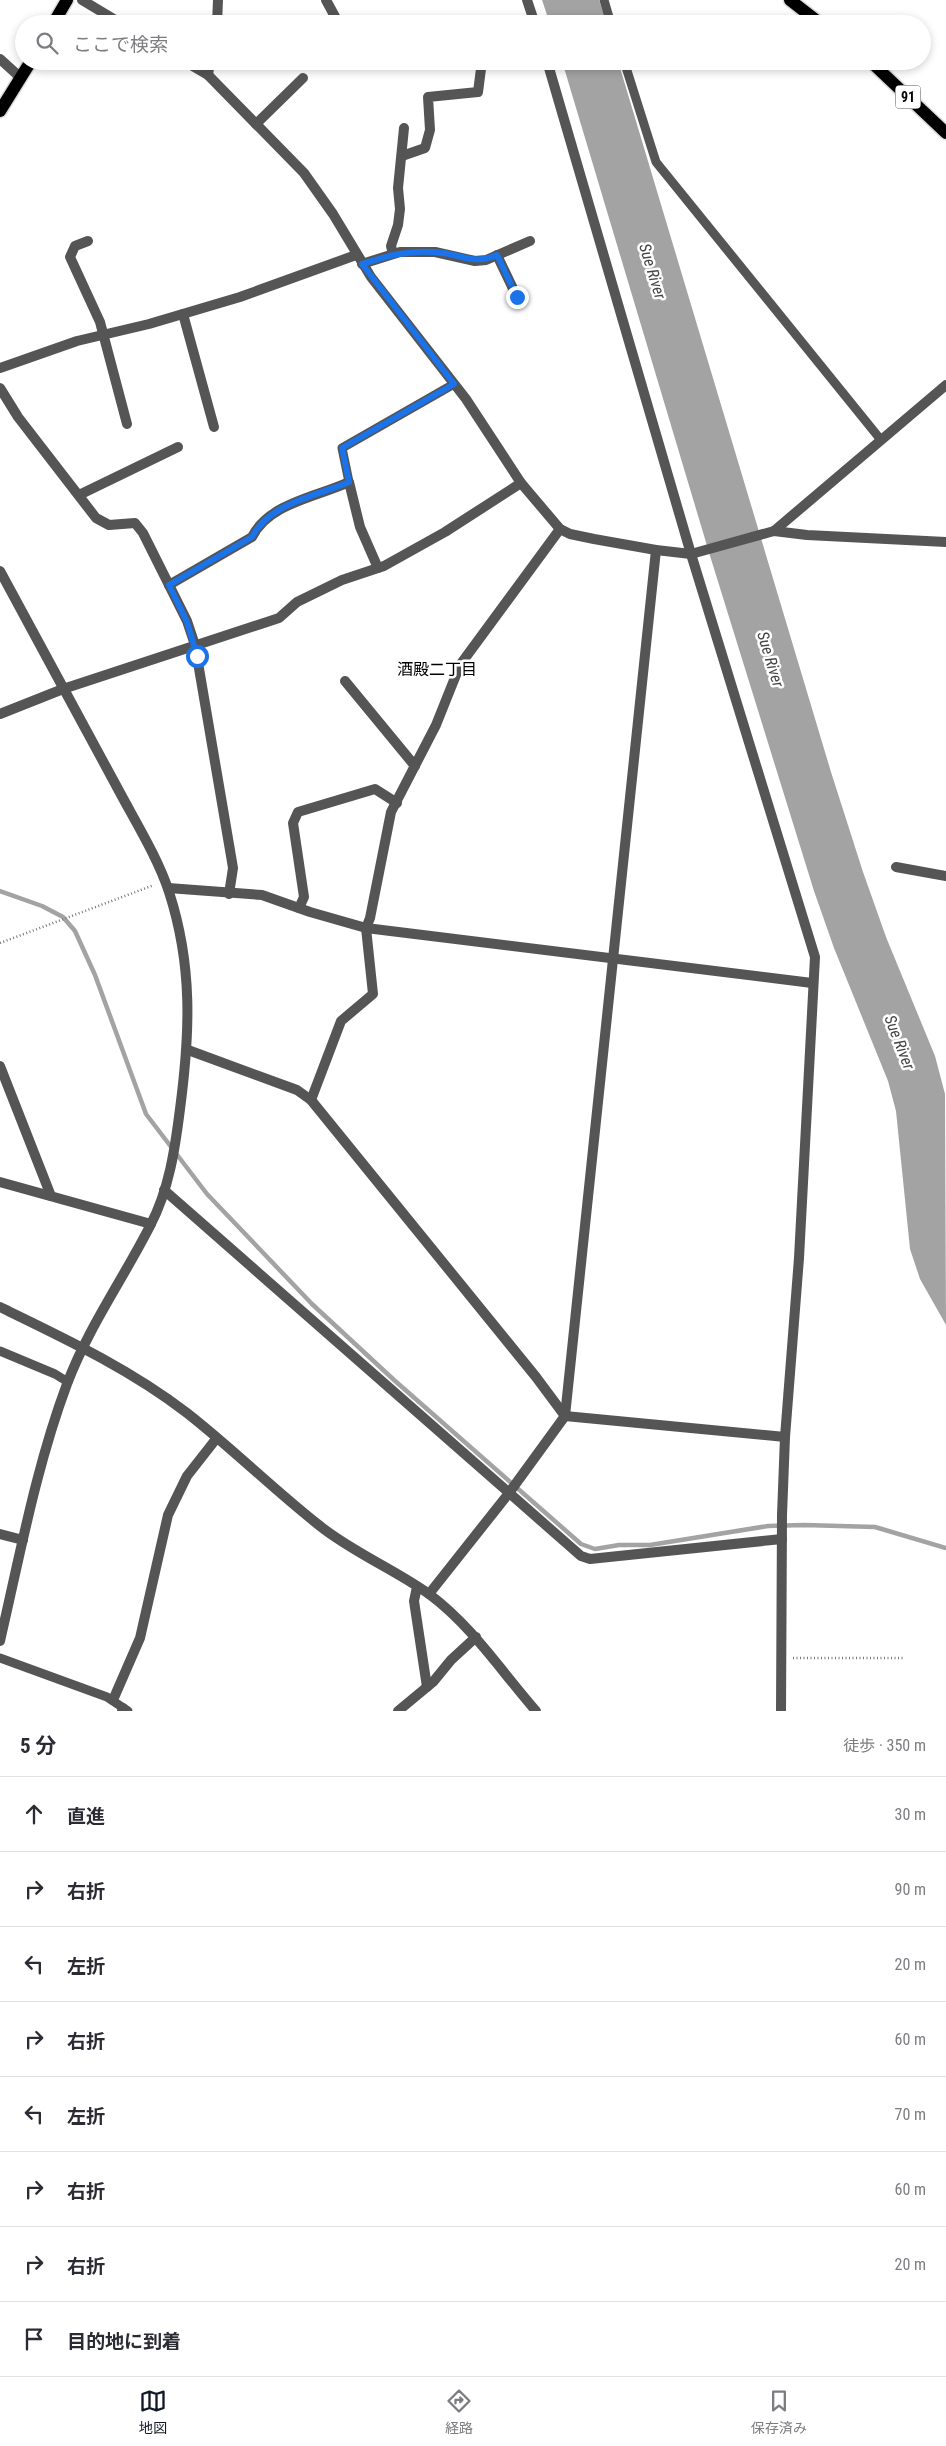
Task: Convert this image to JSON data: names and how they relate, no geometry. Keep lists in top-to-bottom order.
{
  "streets": {
    "main road": ["91"]
  },
  "districts": ["酒殿二丁目"],
  "water": ["Sue River"],
  "page": {
    "search": "ここで検索",
    "heading": ["5 分", "徒歩 · 350 m"],
    "list": [
      ["直進", "30 m"],
      ["右折", "90 m"],
      ["左折", "20 m"],
      ["右折", "60 m"],
      ["左折", "70 m"],
      ["右折", "60 m"],
      ["右折", "20 m"],
      "目的地に到着"
    ],
    "nav": ["地図", "経路", "保存済み"]
  }
}
